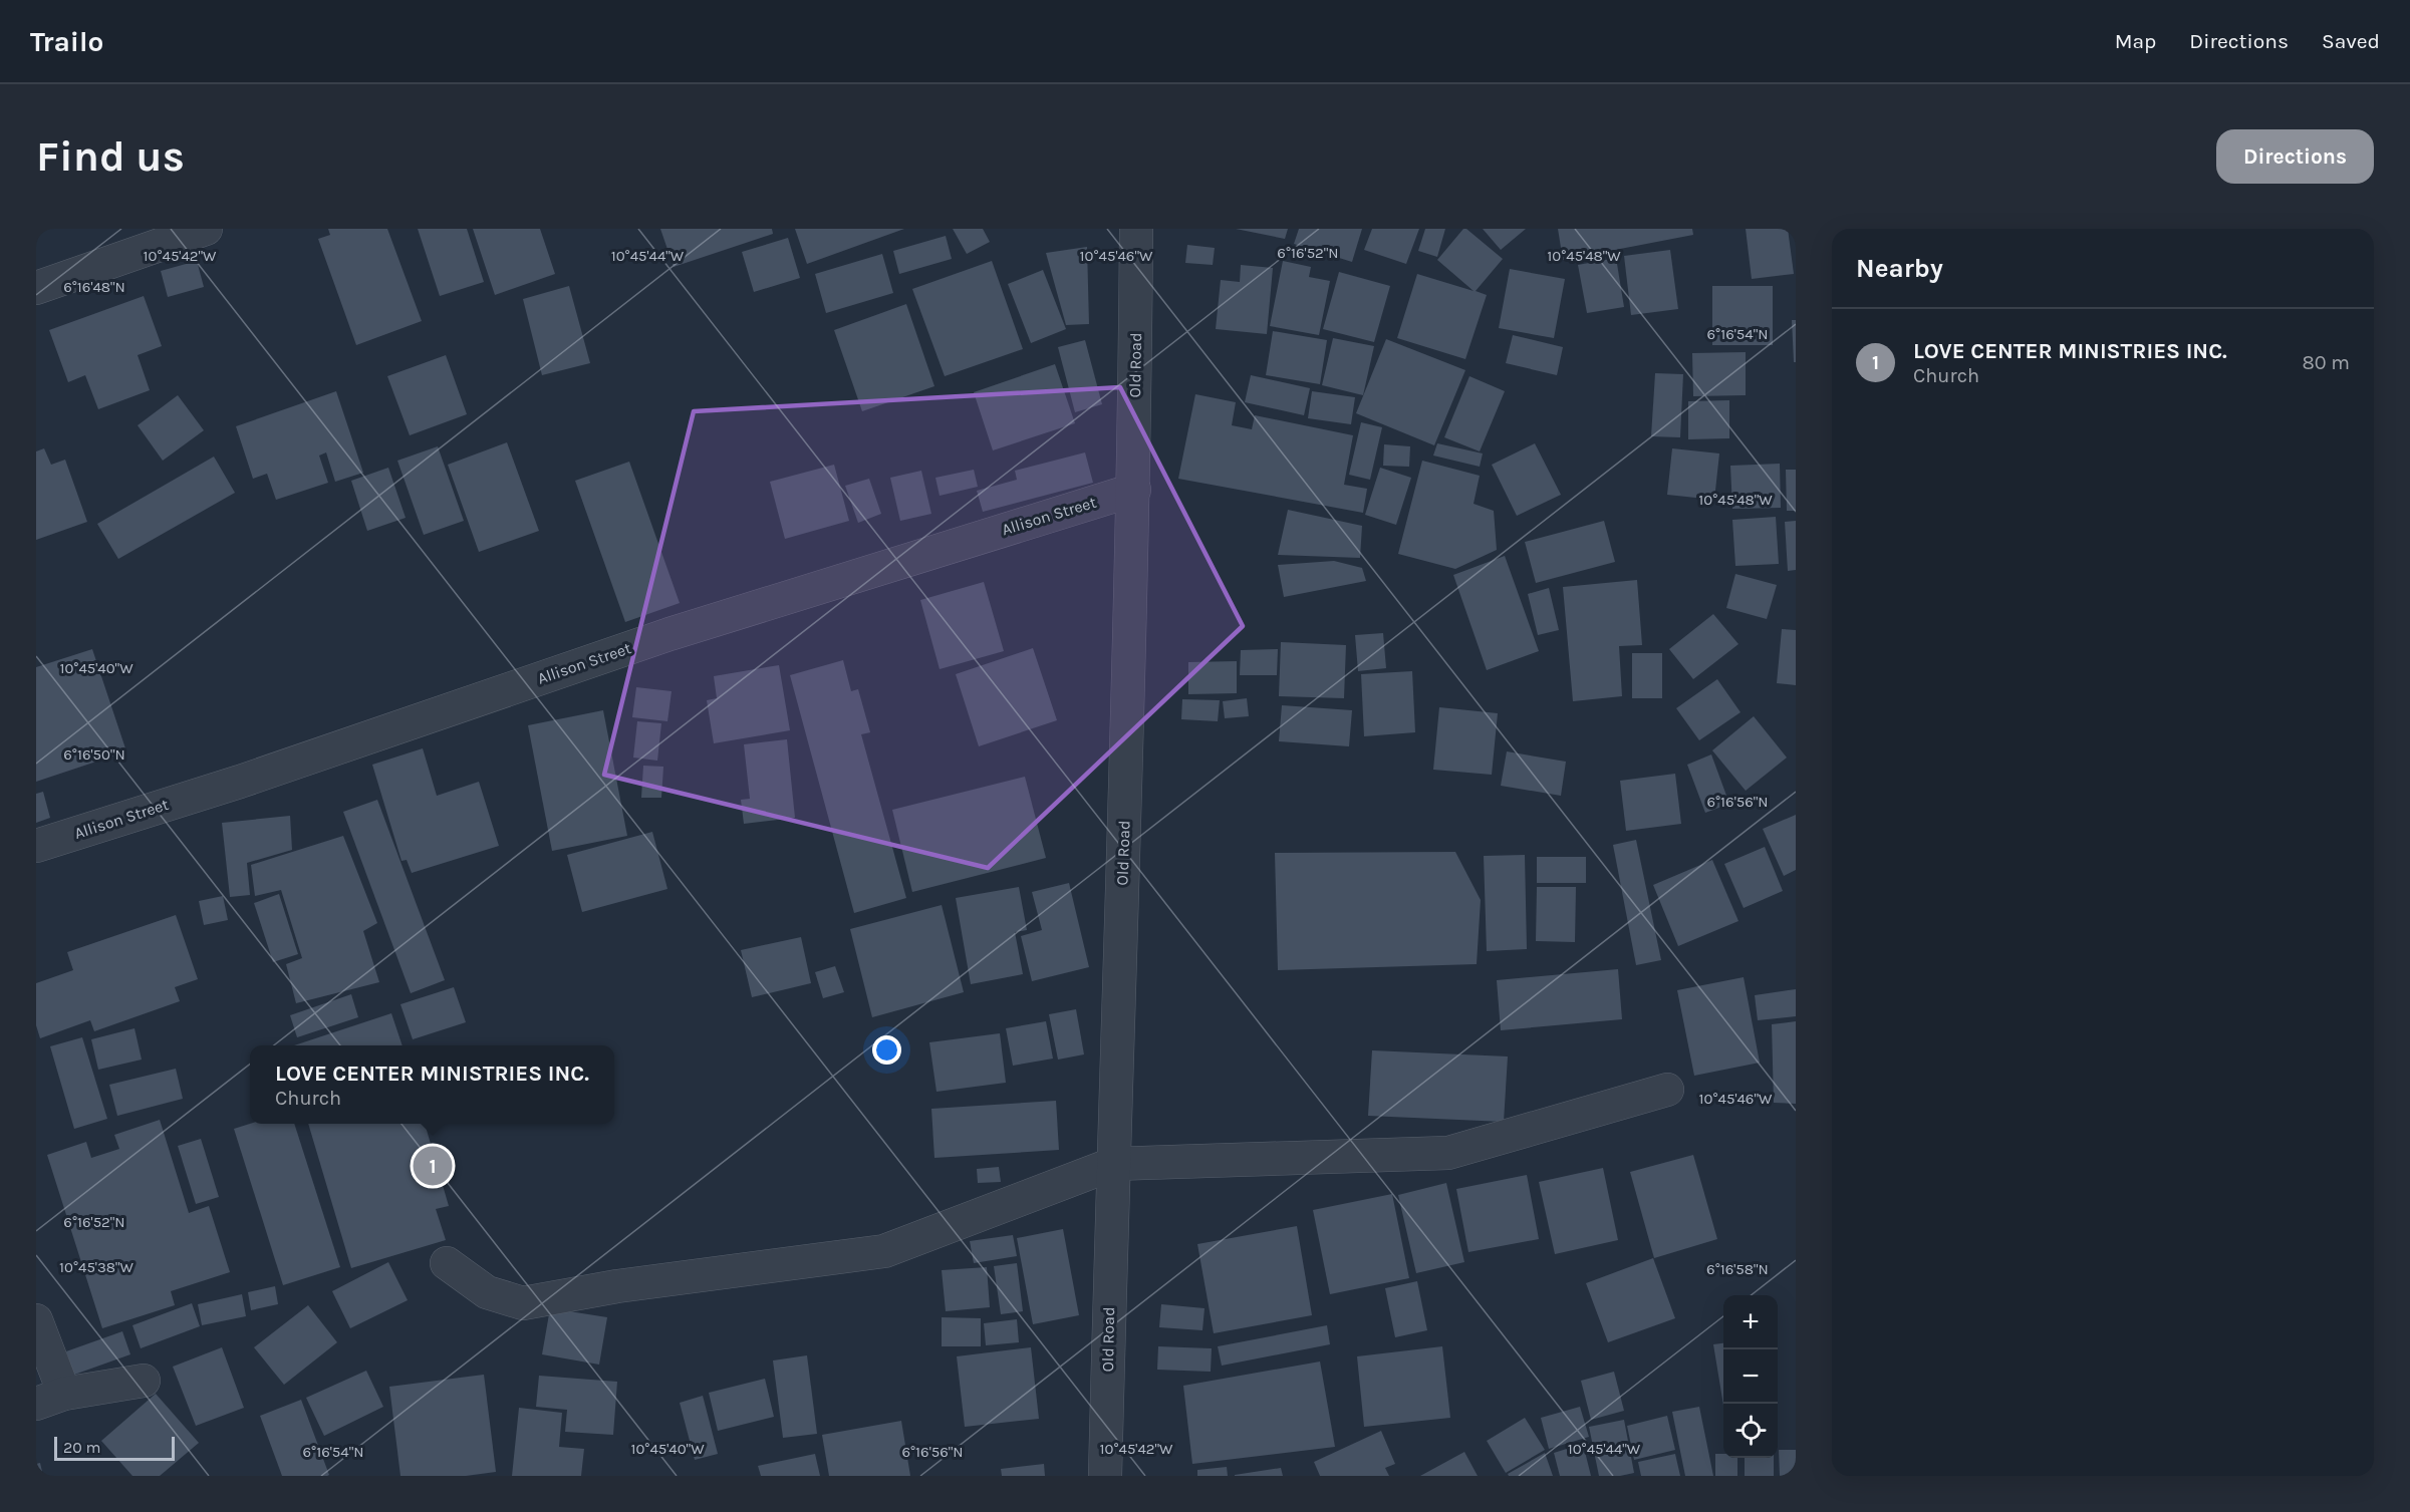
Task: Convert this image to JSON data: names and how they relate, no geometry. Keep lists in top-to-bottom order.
{
  "streets": {
    "street": ["Old Road", "Allison Street"]
  },
  "crossings": [
    ["Old Road", "Allison Street"]
  ],
  "scale_bar": "20 m",
  "page": {
    "header": "Trailo",
    "nav": ["Map", "Directions", "Saved"],
    "buttons": "Directions",
    "title": "Find us",
    "heading": "Nearby",
    "list": [
      {
        "mark": "1",
        "name": "LOVE CENTER MINISTRIES INC.",
        "note": "Church",
        "value": "80 m"
      }
    ],
    "popup": ["LOVE CENTER MINISTRIES INC.", "Church"],
    "pins": "1",
    "map_buttons": ["+", "−"],
    "scale": "20 m"
  },
  "coordinates": [
    "6°16'52\"N",
    "10°45'42\"W",
    "10°45'44\"W",
    "10°45'46\"W",
    "10°45'48\"W",
    "6°16'48\"N",
    "6°16'54\"N",
    "10°45'40\"W",
    "6°16'50\"N",
    "6°16'56\"N",
    "10°45'38\"W",
    "6°16'58\"N"
  ]
}
